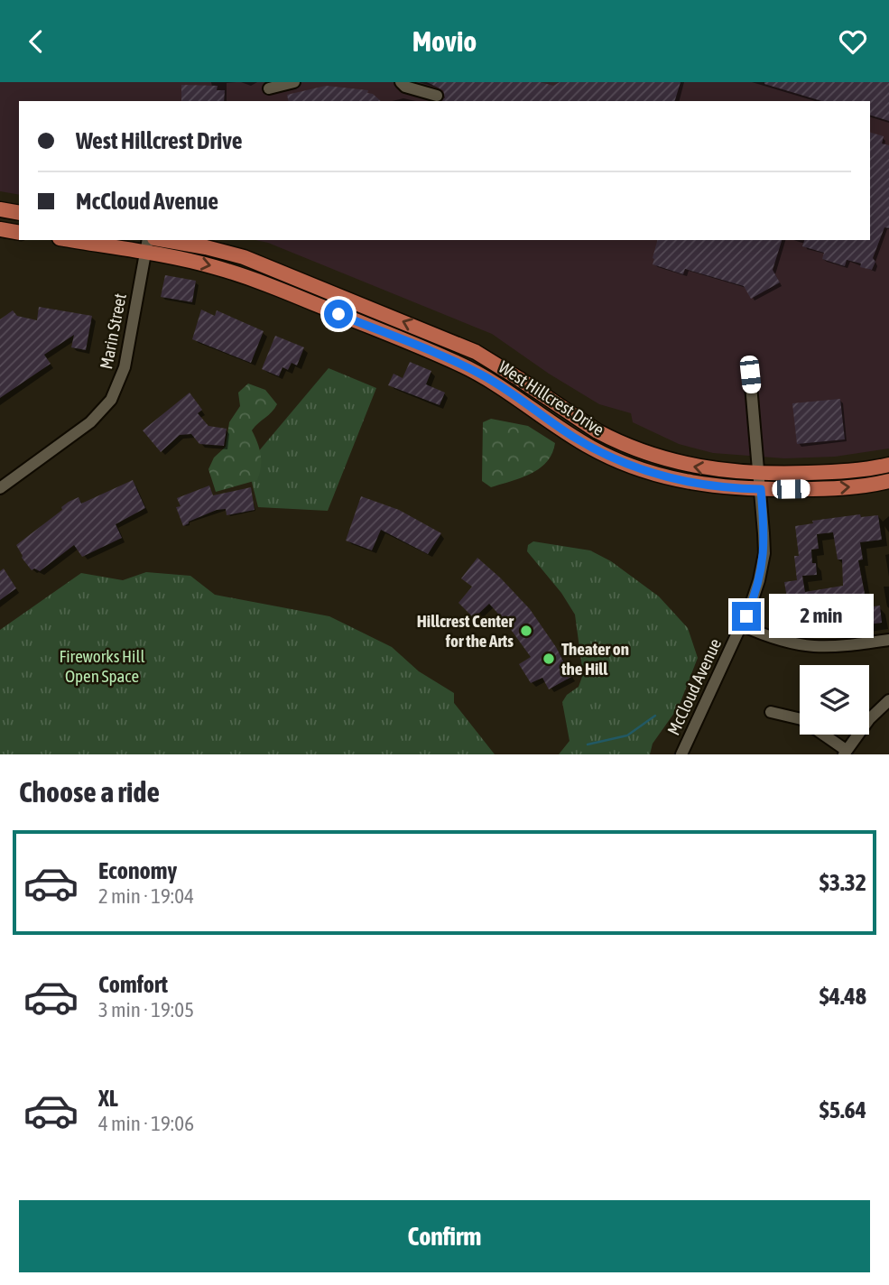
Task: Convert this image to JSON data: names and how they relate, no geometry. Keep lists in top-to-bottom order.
{
  "streets": {
    "main road": ["West Hillcrest Drive"],
    "street": ["Marin Street", "McCloud Avenue"]
  },
  "crossings": [
    ["Marin Street", "West Hillcrest Drive"],
    ["West Hillcrest Drive", "McCloud Avenue"]
  ],
  "parks": ["Fireworks Hill Open Space"],
  "places": ["Hillcrest Center for the Arts", "Theater on the Hill"],
  "page": {
    "header": "Movio",
    "banner": ["West Hillcrest Drive", "McCloud Avenue"],
    "bubble": "2 min",
    "heading": "Choose a ride",
    "list": [
      {
        "name": "Economy",
        "note": "2 min · 19:04",
        "value": "$3.32"
      },
      {
        "name": "Comfort",
        "note": "3 min · 19:05",
        "value": "$4.48"
      },
      {
        "name": "XL",
        "note": "4 min · 19:06",
        "value": "$5.64"
      }
    ],
    "buttons": "Confirm"
  }
}
